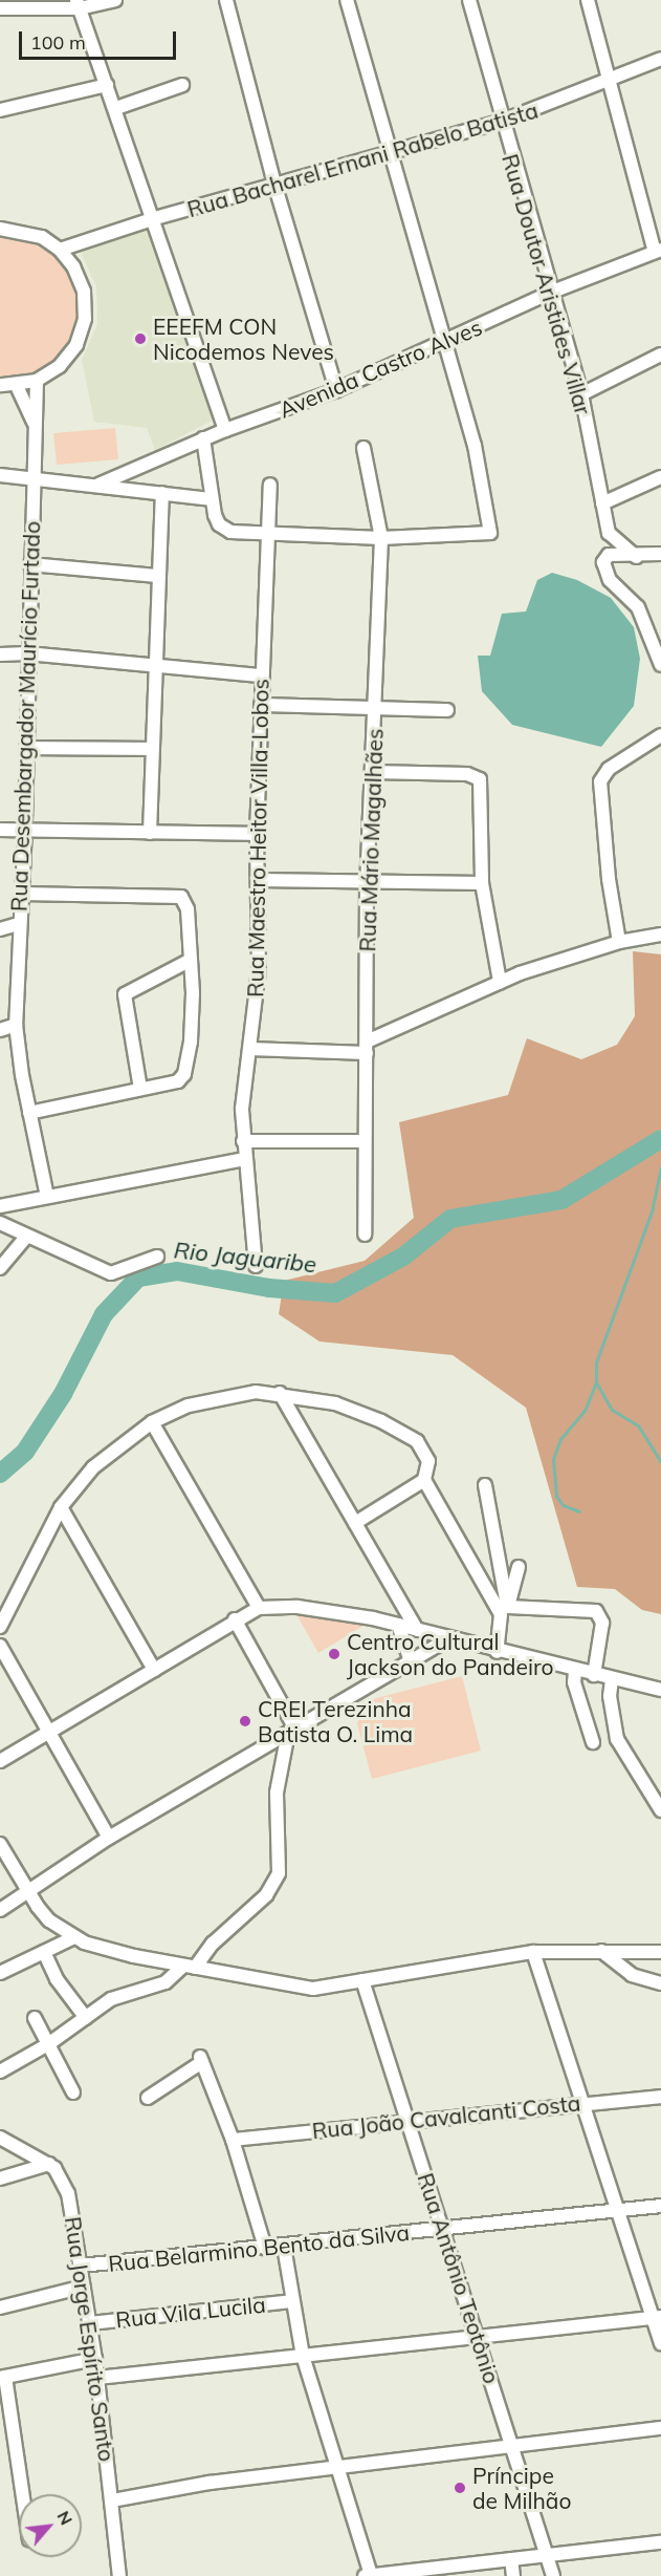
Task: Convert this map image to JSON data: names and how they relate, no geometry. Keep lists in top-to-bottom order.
{
  "streets": {
    "street": [
      "Rua Bacharel Ernani Rabelo Batista",
      "Rua Doutor Aristides Villar",
      "Avenida Castro Alves",
      "Rua Desembargador Maurício Furtado",
      "Rua Maestro Heitor Villa-Lobos",
      "Rua Mário Magalhães",
      "Rua João Cavalcanti Costa",
      "Rua Belarmino Bento da Silva",
      "Rua Antônio Teotônio",
      "Rua Vila Lucila",
      "Rua Jorge Espírito Santo"
    ]
  },
  "crossings": [
    ["Rua Bacharel Ernani Rabelo Batista", "Rua Doutor Aristides Villar"],
    ["Rua Doutor Aristides Villar", "Avenida Castro Alves"],
    ["Rua João Cavalcanti Costa", "Rua Antônio Teotônio"],
    ["Rua Belarmino Bento da Silva", "Rua Antônio Teotônio"],
    ["Rua Belarmino Bento da Silva", "Rua Jorge Espírito Santo"],
    ["Rua Vila Lucila", "Rua Jorge Espírito Santo"]
  ],
  "water": ["Rio Jaguaribe"],
  "places": [
    "EEEFM CON Nicodemos Neves",
    "Centro Cultural Jackson do Pandeiro",
    "CREI Terezinha Batista O. Lima",
    "Príncipe de Milhão"
  ],
  "scale_bar": "100 m",
  "north": "top right"
}
